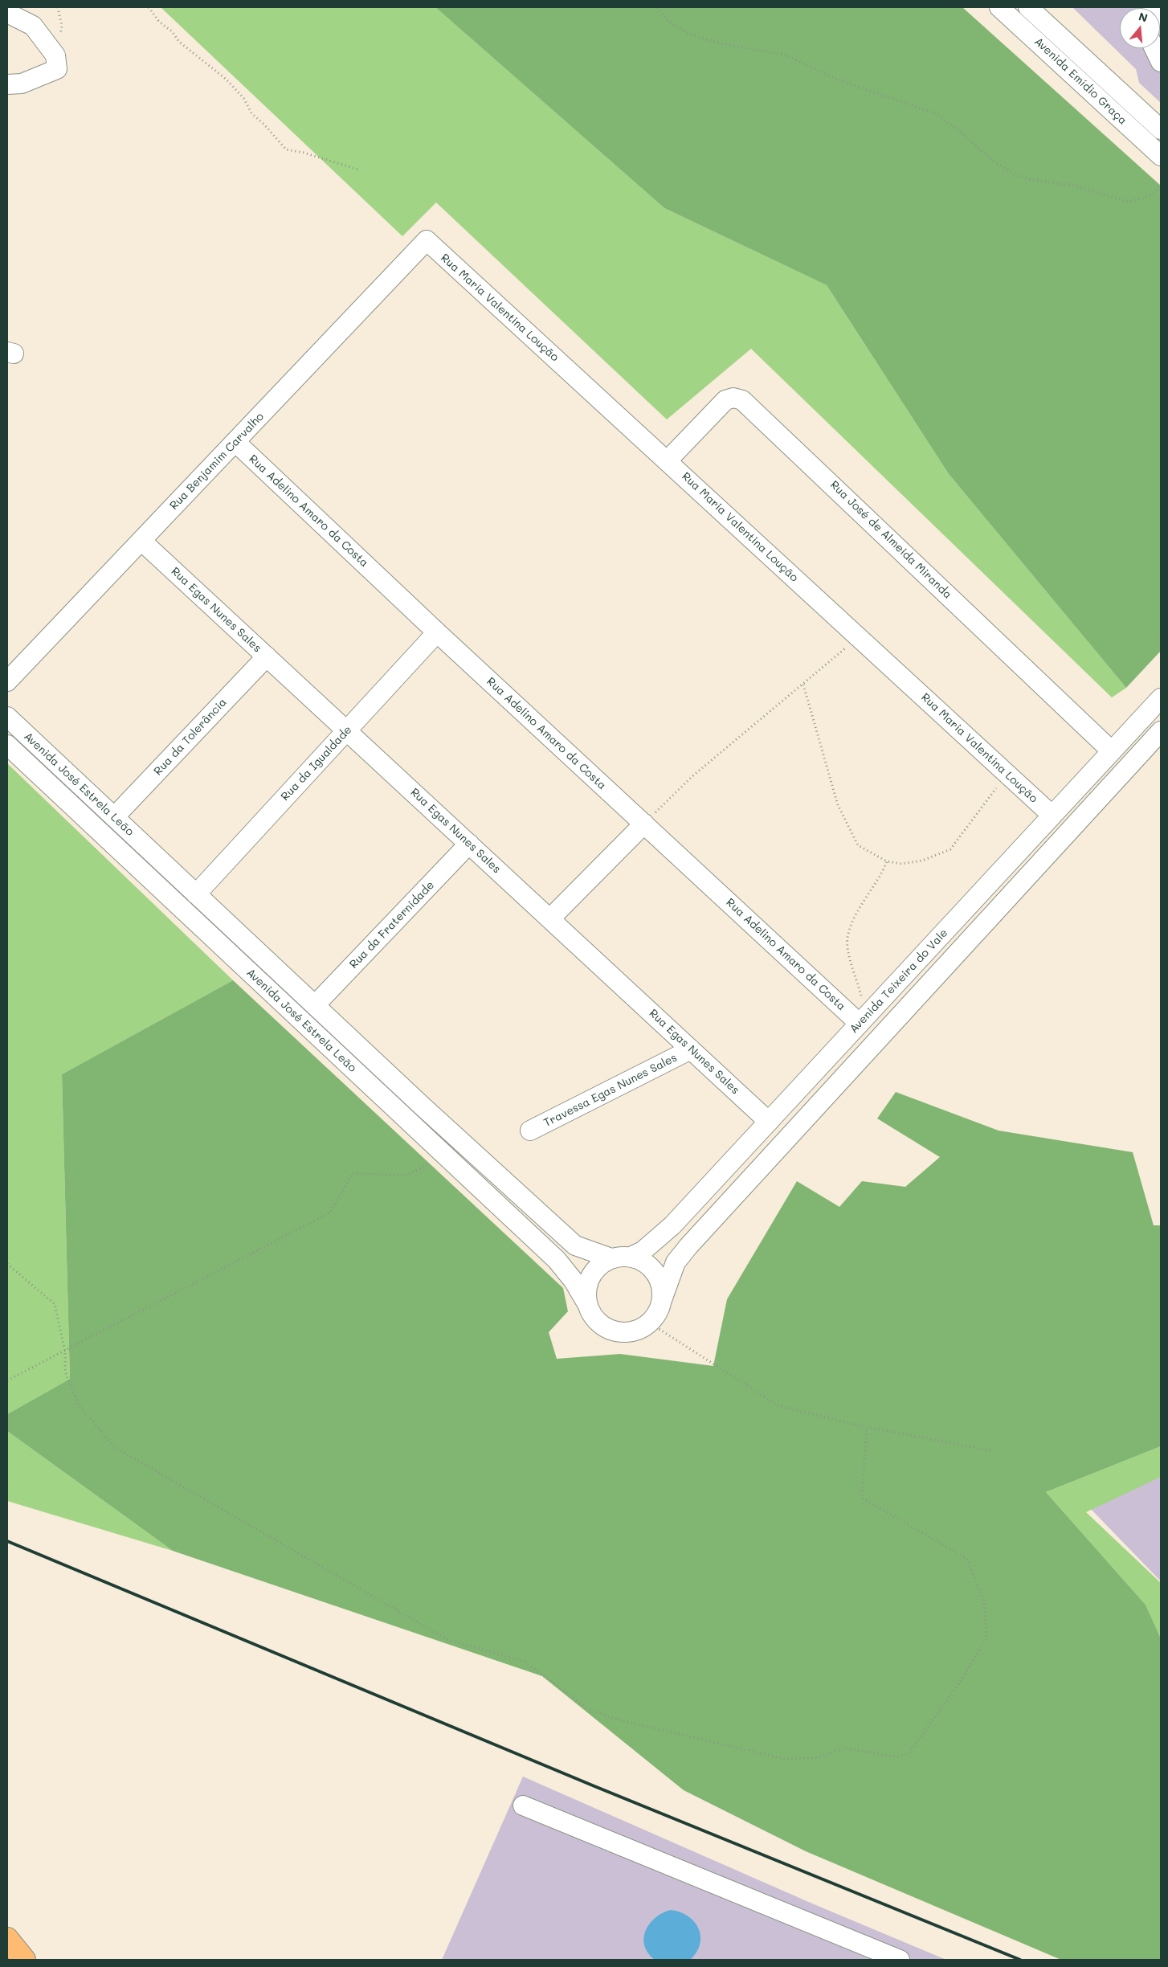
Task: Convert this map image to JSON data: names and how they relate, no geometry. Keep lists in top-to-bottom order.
{
  "streets": {
    "street": [
      "Avenida Emídio Graça",
      "Rua Maria Valentina Loução",
      "Rua Benjamim Carvalho",
      "Rua Adelino Amaro da Costa",
      "Rua José de Almeida Miranda",
      "Rua Egas Nunes Sales",
      "Rua da Tolerância",
      "Rua da Igualdade",
      "Avenida José Estrela Leão",
      "Rua da Fraternidade",
      "Avenida Teixeira do Vale",
      "Travessa Egas Nunes Sales"
    ]
  },
  "crossings": [
    ["Rua Maria Valentina Loução", "Rua Benjamim Carvalho"],
    ["Rua Maria Valentina Loução", "Rua José de Almeida Miranda"],
    ["Rua Maria Valentina Loução", "Avenida Teixeira do Vale"],
    ["Rua Benjamim Carvalho", "Rua Adelino Amaro da Costa"],
    ["Rua Benjamim Carvalho", "Rua Egas Nunes Sales"],
    ["Rua Adelino Amaro da Costa", "Rua da Igualdade"],
    ["Rua Adelino Amaro da Costa", "Avenida Teixeira do Vale"],
    ["Rua José de Almeida Miranda", "Avenida Teixeira do Vale"],
    ["Rua Egas Nunes Sales", "Rua da Tolerância"],
    ["Rua Egas Nunes Sales", "Rua da Igualdade"],
    ["Rua Egas Nunes Sales", "Rua da Fraternidade"],
    ["Rua Egas Nunes Sales", "Avenida Teixeira do Vale"],
    ["Rua Egas Nunes Sales", "Travessa Egas Nunes Sales"],
    ["Rua da Tolerância", "Avenida José Estrela Leão"],
    ["Rua da Igualdade", "Avenida José Estrela Leão"],
    ["Avenida José Estrela Leão", "Rua da Fraternidade"],
    ["Avenida José Estrela Leão", "Avenida Teixeira do Vale"]
  ],
  "north": "top"
}
